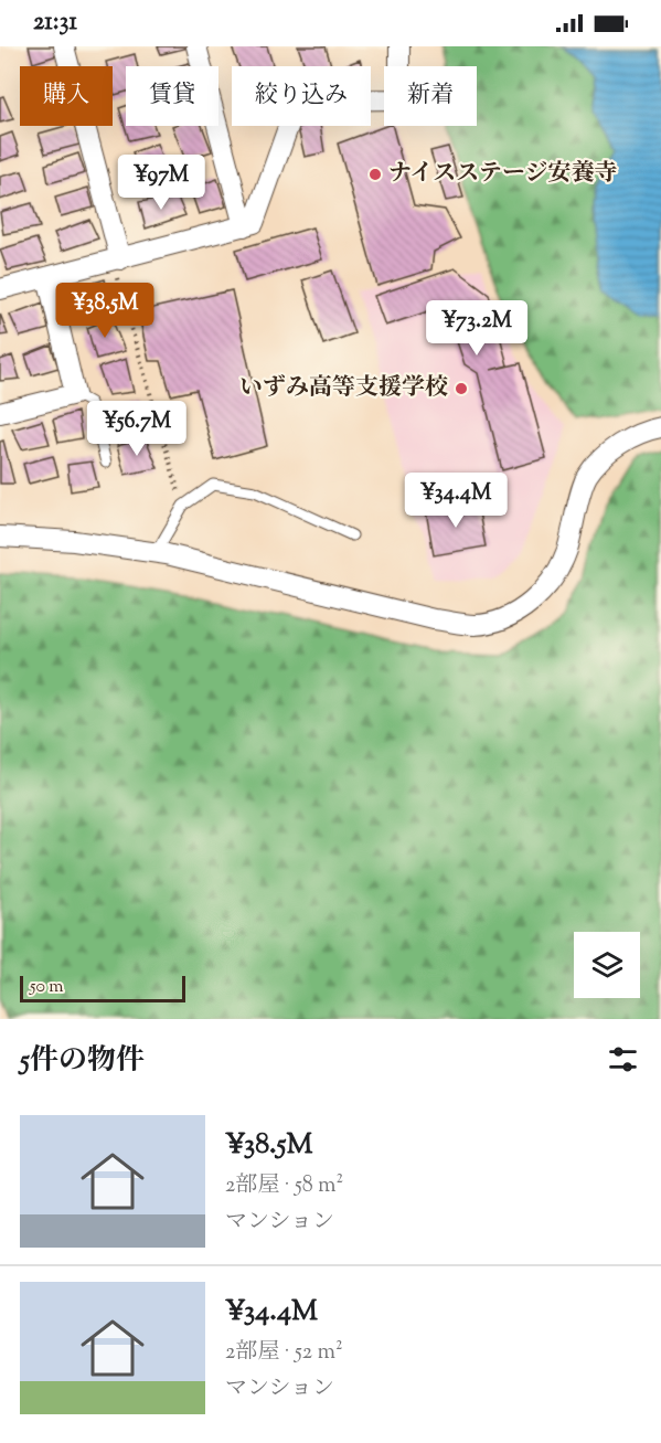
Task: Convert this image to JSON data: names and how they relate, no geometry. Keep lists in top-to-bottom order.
{
  "places": ["ナイスステージ安養寺", "いずみ高等支援学校"],
  "scale_bar": "50 m",
  "page": {
    "status": "21:31",
    "chip": [
      "購入",
      "賃貸",
      "絞り込み",
      "新着"
    ],
    "price": [
      "¥97M",
      "¥38.5M",
      "¥73.2M",
      "¥56.7M",
      "¥34.4M"
    ],
    "scale": "50 m",
    "heading": "5件の物件",
    "list": [
      {
        "name": "¥38.5M",
        "note": "2部屋 · 58 m² · マンション"
      },
      {
        "name": "¥34.4M",
        "note": "2部屋 · 52 m² · マンション"
      }
    ]
  }
}
